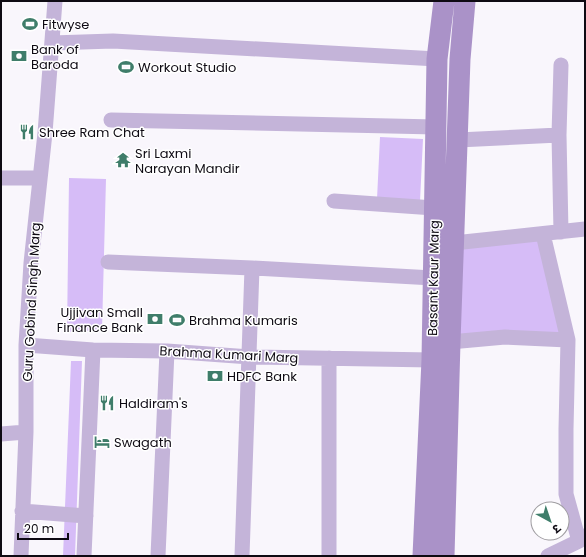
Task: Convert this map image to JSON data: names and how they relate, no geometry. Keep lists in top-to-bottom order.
{
  "streets": {
    "main road": ["Basant Kaur Marg"],
    "street": ["Guru Gobind Singh Marg", "Brahma Kumari Marg"]
  },
  "crossings": [
    ["Basant Kaur Marg", "Brahma Kumari Marg"],
    ["Guru Gobind Singh Marg", "Brahma Kumari Marg"]
  ],
  "places": {
    "sports": ["Fitwyse", "Workout Studio", "Brahma Kumaris"],
    "bank": ["Bank of Baroda", "Ujjivan Small Finance Bank", "HDFC Bank"],
    "restaurant": ["Shree Ram Chat", "Haldiram's"],
    "temple": ["Sri Laxmi Narayan Mandir"],
    "hotel": ["Swagath"]
  },
  "scale_bar": "20 m",
  "north": "bottom right"
}
